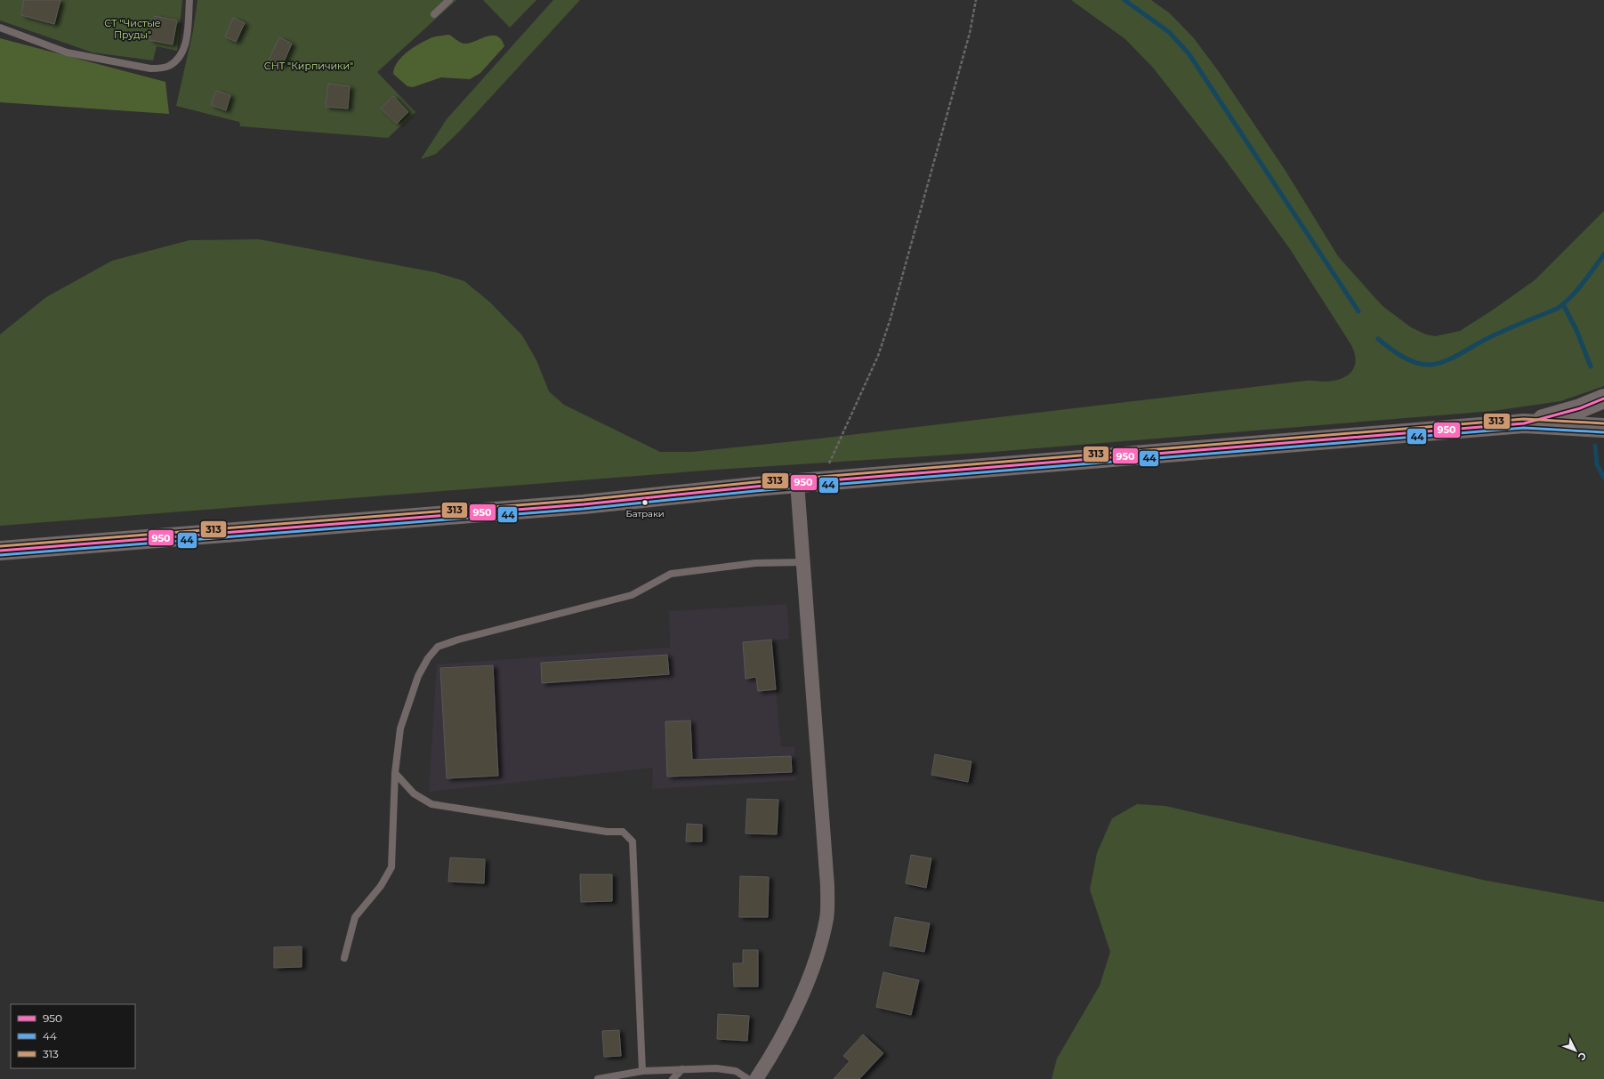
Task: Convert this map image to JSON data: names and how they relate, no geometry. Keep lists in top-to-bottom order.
{
  "parks": ["СТ \"Чистые Пруды\"", "СНТ \"Кирпичики\""],
  "places": ["Батраки"],
  "lines": ["transit line 950", "transit line 313", "transit line 44"],
  "legend": ["950", "44", "313"],
  "north": "bottom right"
}
